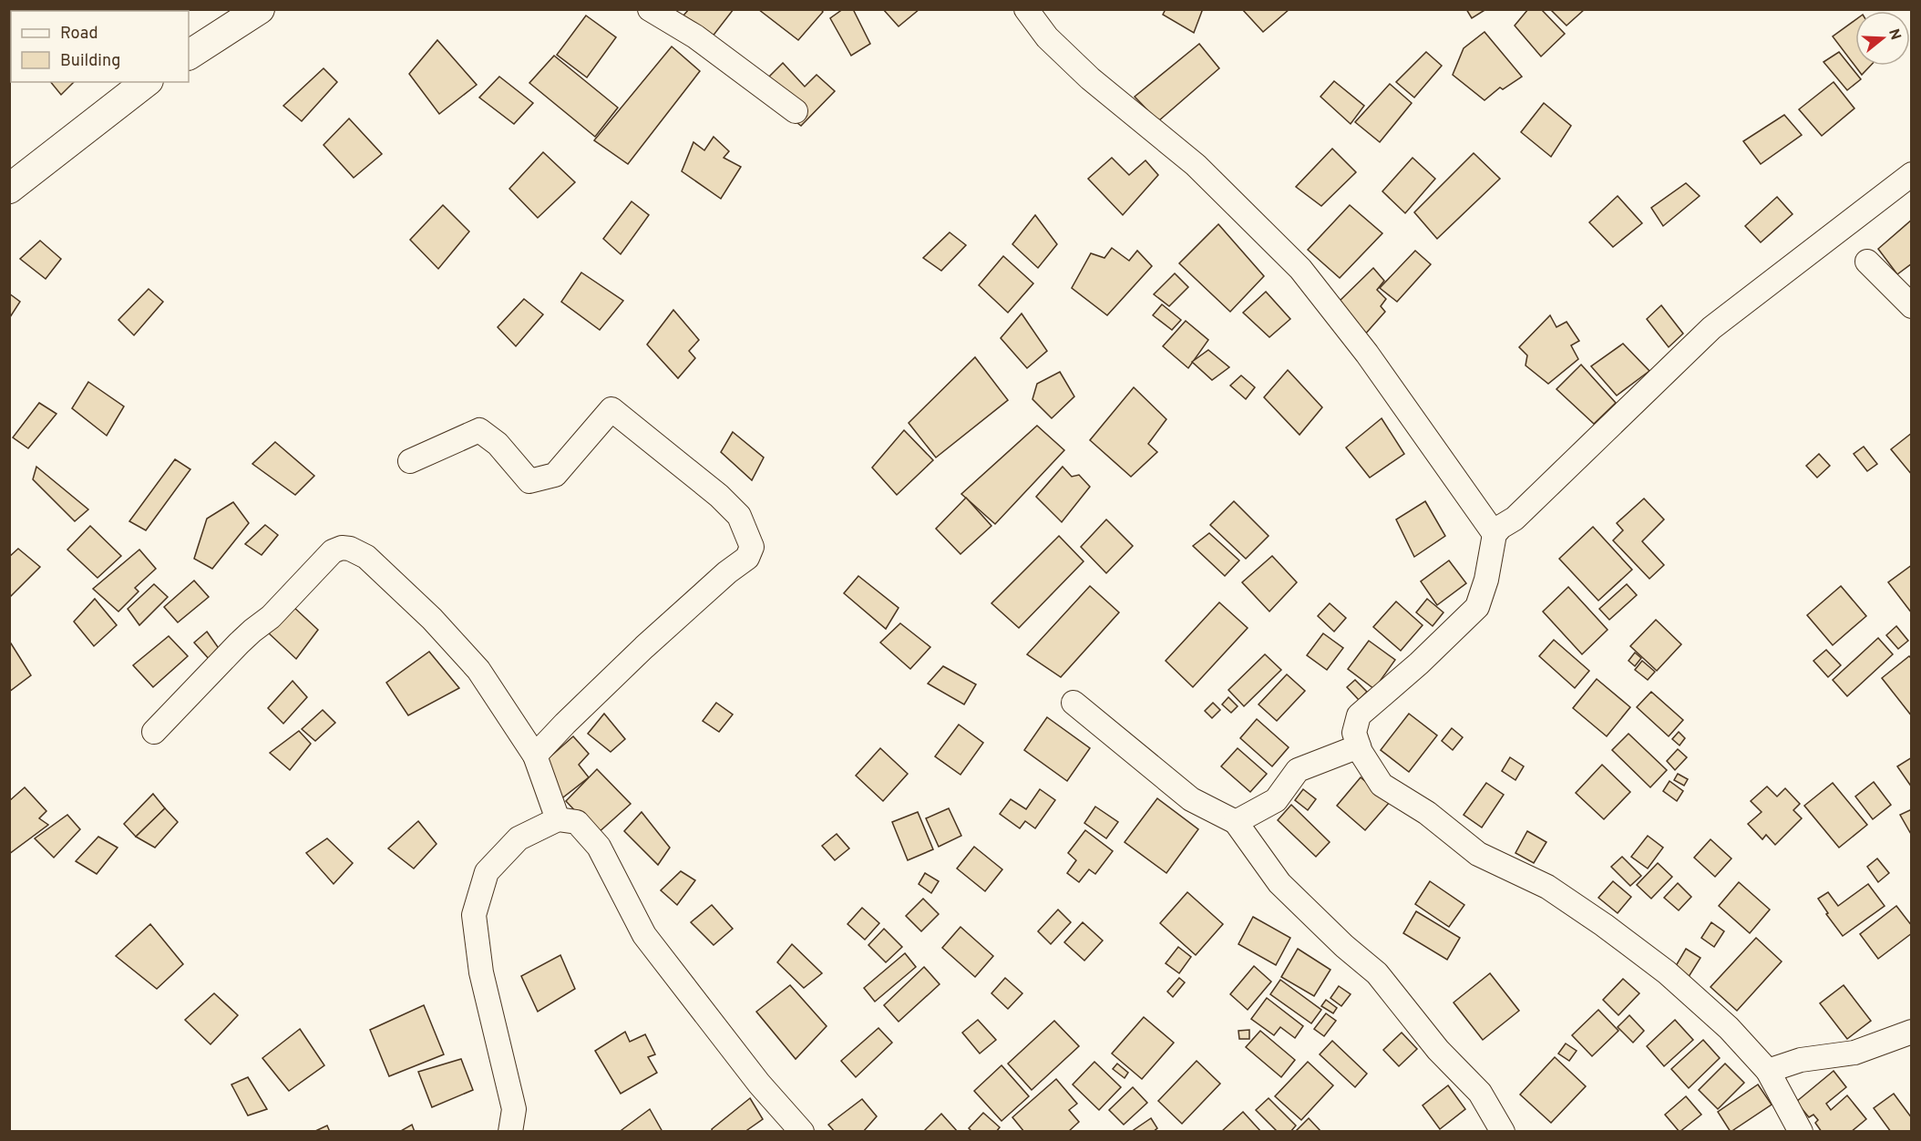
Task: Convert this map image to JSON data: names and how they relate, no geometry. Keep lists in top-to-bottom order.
{
  "legend": ["Road", "Building"],
  "north": "right"
}
